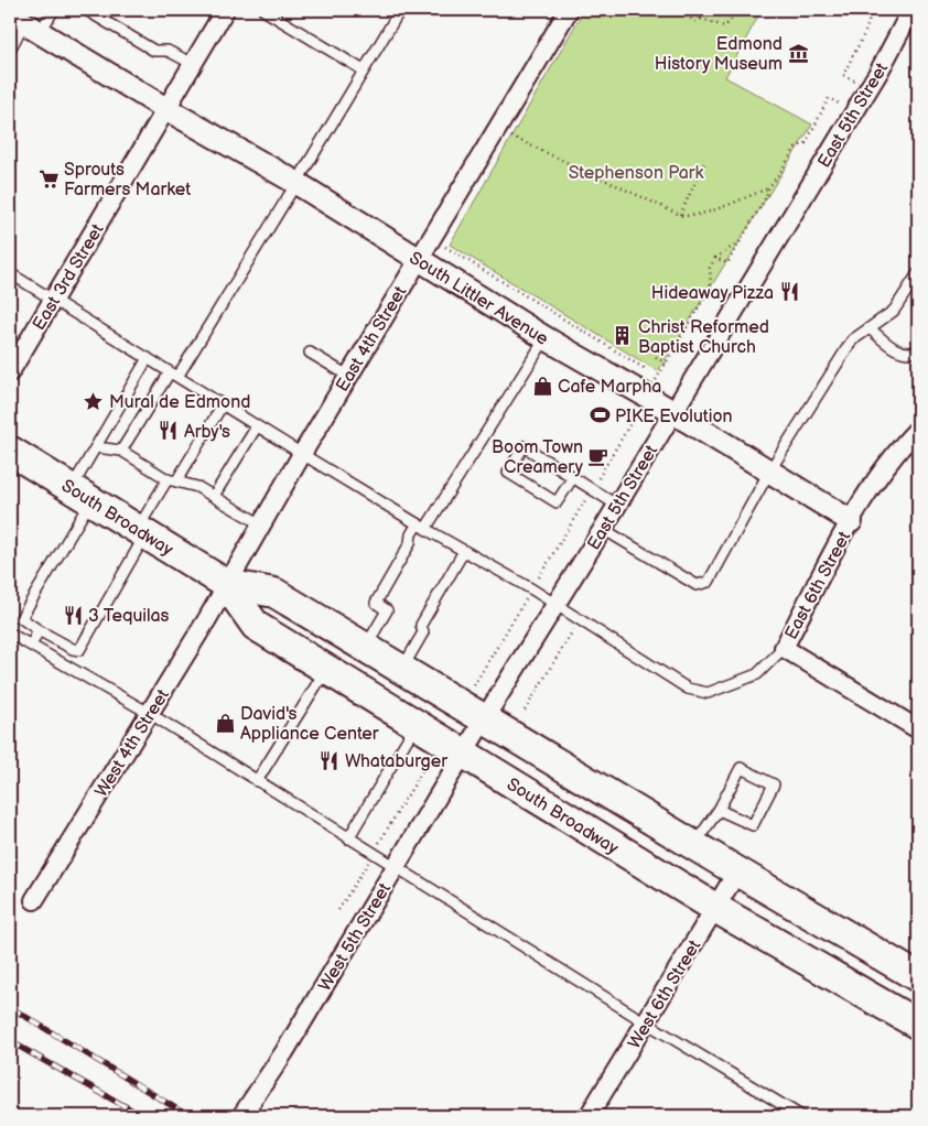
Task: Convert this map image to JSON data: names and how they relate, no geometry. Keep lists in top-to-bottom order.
{
  "streets": {
    "main road": ["South Broadway"],
    "street": [
      "East 5th Street",
      "East 3rd Street",
      "South Littler Avenue",
      "East 4th Street",
      "East 6th Street",
      "West 4th Street",
      "West 5th Street",
      "West 6th Street"
    ]
  },
  "crossings": [
    ["East 5th Street", "South Littler Avenue"],
    ["East 5th Street", "South Broadway"],
    ["East 5th Street", "West 5th Street"],
    ["East 3rd Street", "South Littler Avenue"],
    ["South Littler Avenue", "East 4th Street"],
    ["South Littler Avenue", "East 6th Street"],
    ["East 4th Street", "South Broadway"],
    ["East 4th Street", "West 4th Street"],
    ["South Broadway", "West 4th Street"],
    ["South Broadway", "West 5th Street"],
    ["South Broadway", "West 6th Street"]
  ],
  "parks": ["Stephenson Park"],
  "places": {
    "museum": ["Edmond History Museum"],
    "supermarket": ["Sprouts Farmers Market"],
    "restaurant": [
      "Hideaway Pizza",
      "Arby's",
      "3 Tequilas",
      "Whataburger"
    ],
    "building": ["Christ Reformed Baptist Church"],
    "shop": ["Cafe Marpha", "David's Appliance Center"],
    "place": ["Mural de Edmond"],
    "sports": ["PIKE Evolution"],
    "cafe": ["Boom Town Creamery"]
  }
}
